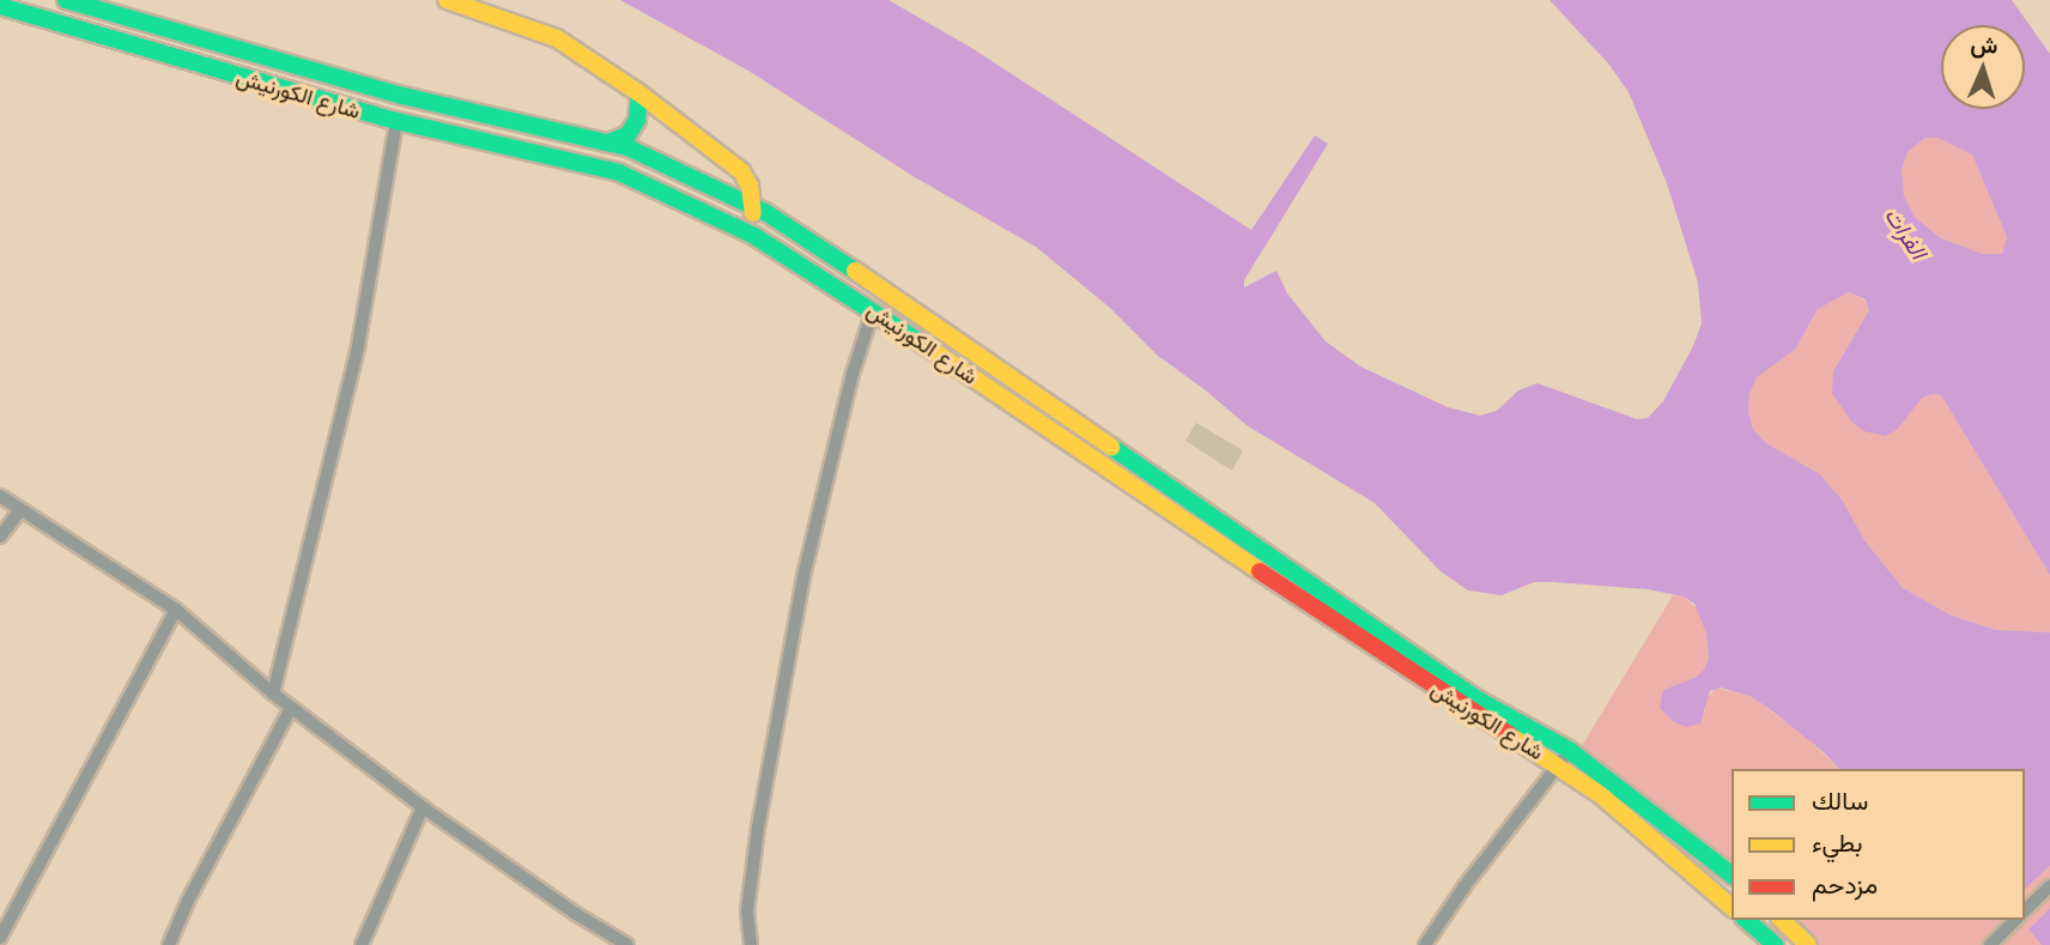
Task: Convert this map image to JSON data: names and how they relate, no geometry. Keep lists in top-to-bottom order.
{
  "streets": {
    "main road": ["شارع الكورنيش"]
  },
  "water": ["الفرات"],
  "legend": ["سالك", "بطيء", "مزدحم"],
  "north": "top"
}
